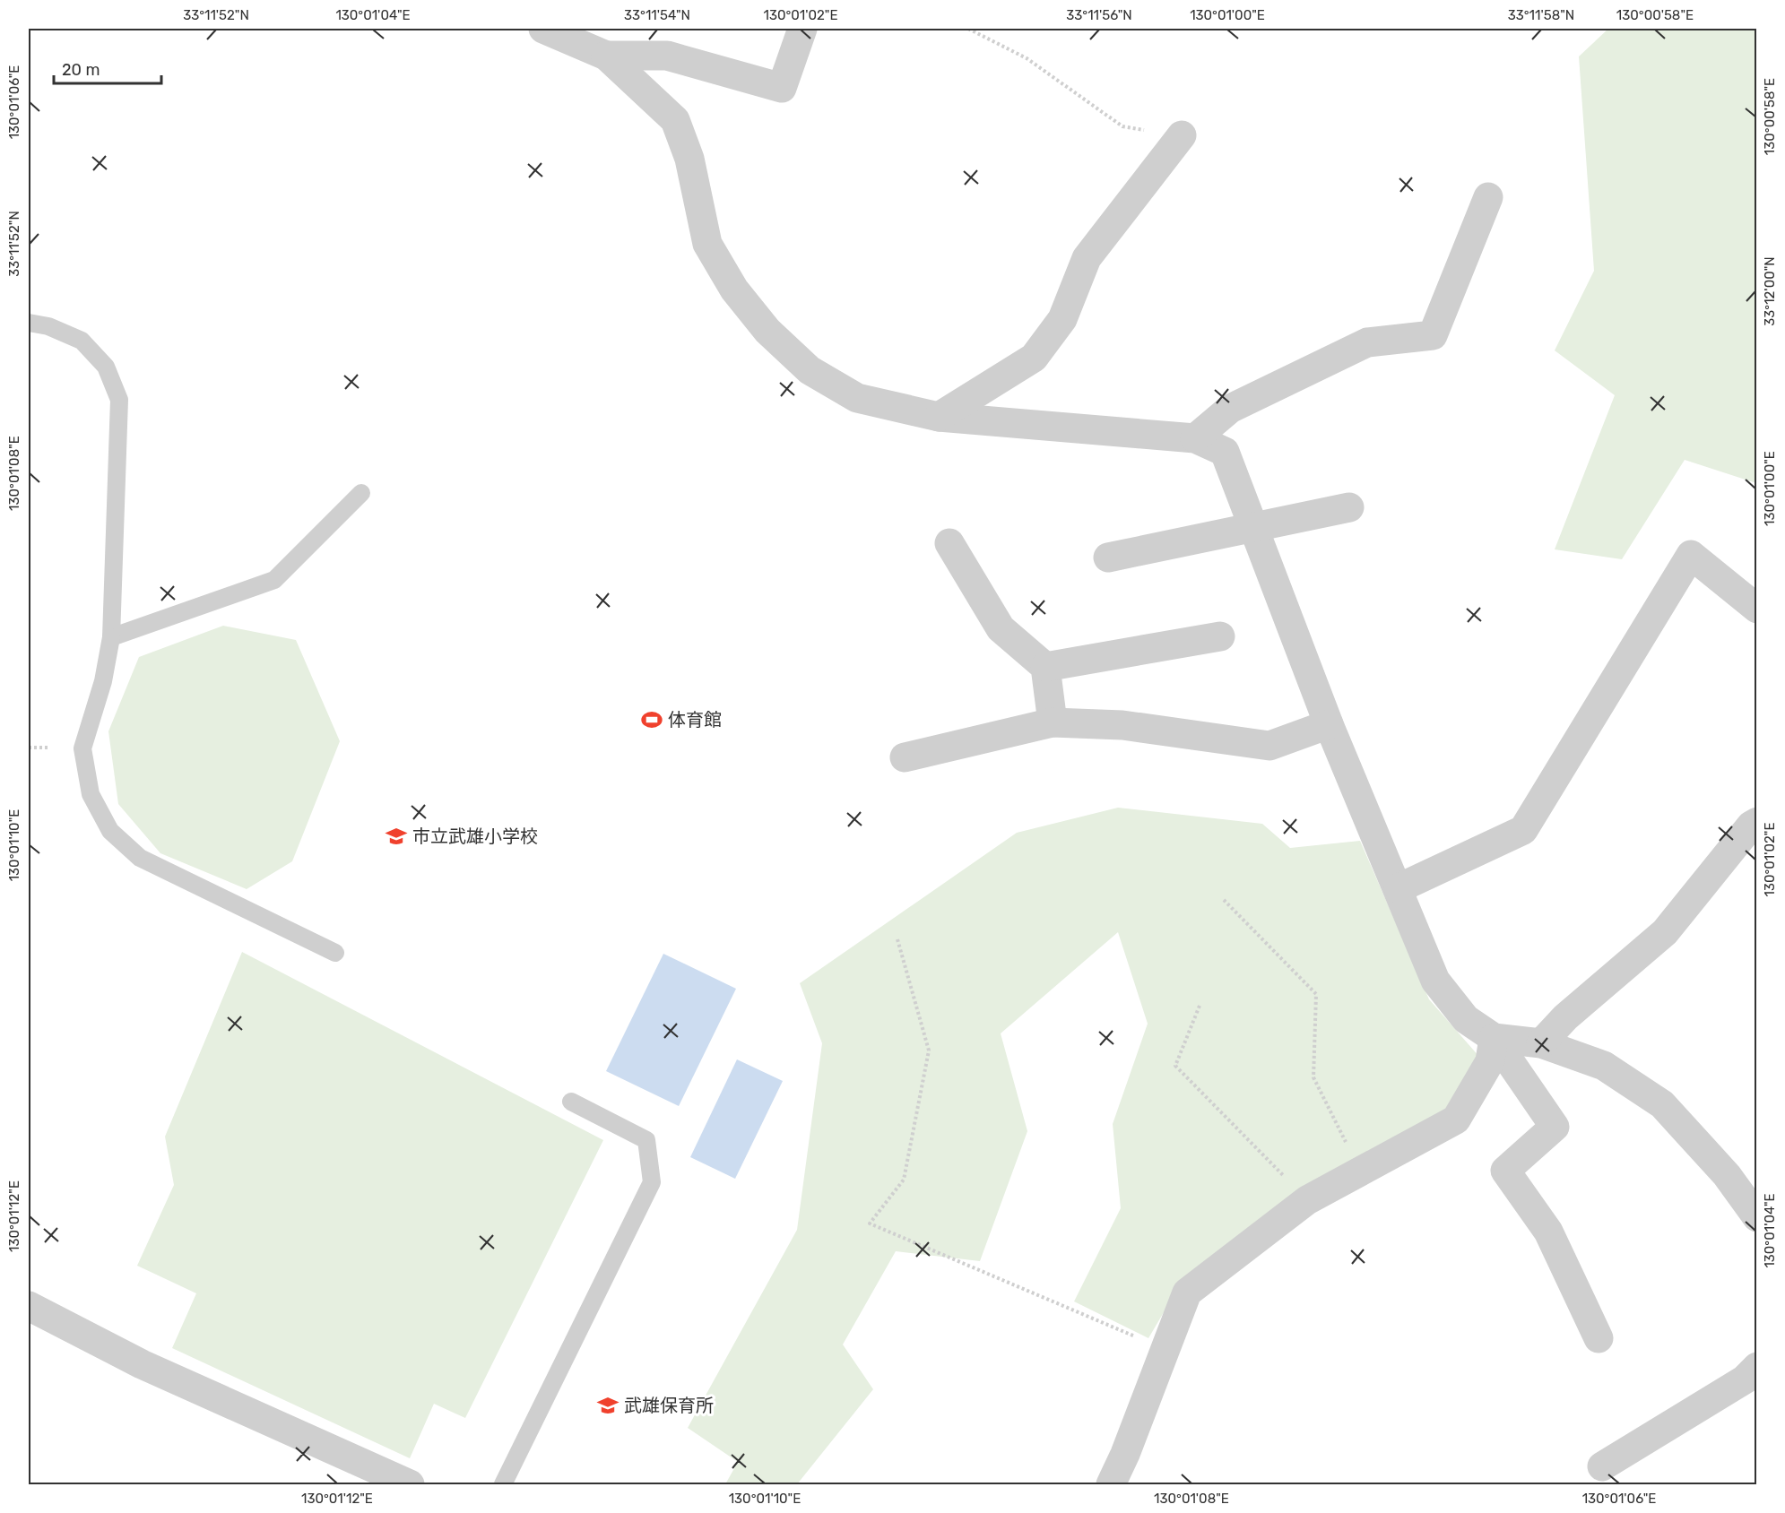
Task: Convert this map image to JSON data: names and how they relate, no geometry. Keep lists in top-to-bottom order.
{
  "places": {
    "sports": ["体育館"],
    "school or university": ["市立武雄小学校", "武雄保育所"]
  },
  "scale_bar": "20 m",
  "coordinates": [
    "33°11'52\"N",
    "130°01'04\"E",
    "33°11'54\"N",
    "130°01'02\"E",
    "33°11'56\"N",
    "130°01'00\"E",
    "33°11'58\"N",
    "130°00'58\"E",
    "130°01'06\"E",
    "33°12'00\"N",
    "130°01'08\"E",
    "130°01'10\"E",
    "130°01'12\"E"
  ]
}
